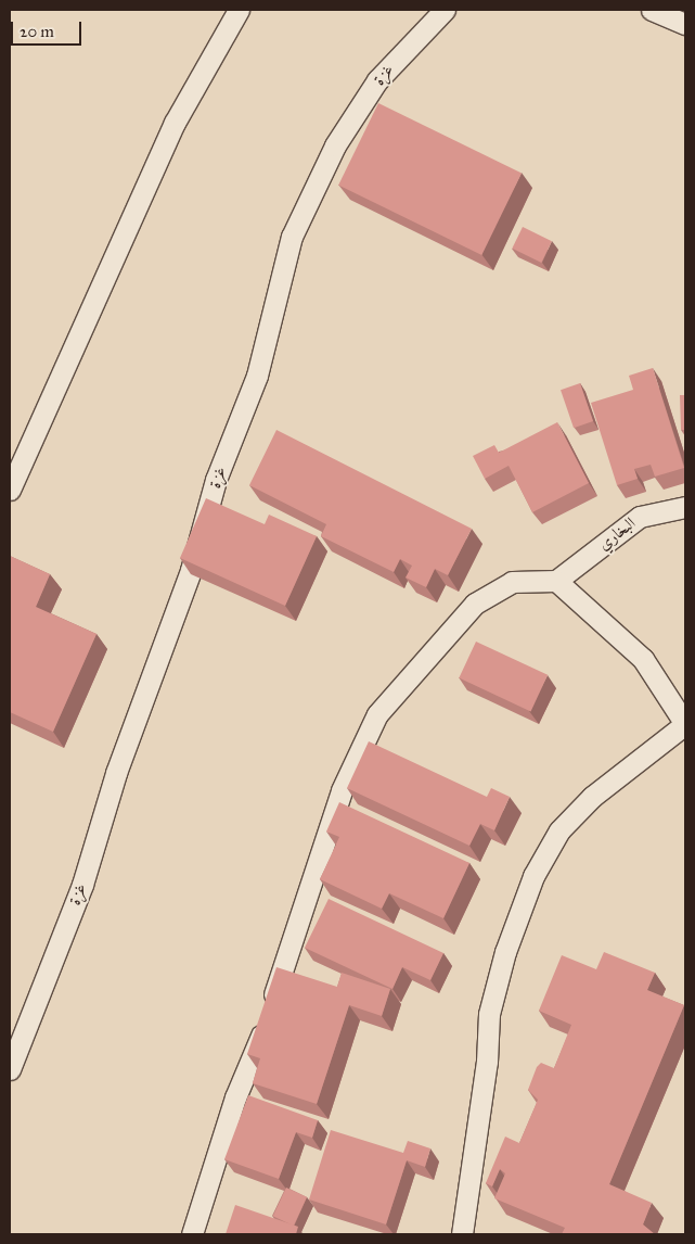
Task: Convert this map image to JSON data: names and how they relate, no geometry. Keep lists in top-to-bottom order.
{
  "streets": {
    "street": ["غزة", "البخاري"]
  },
  "scale_bar": "20 m"
}
